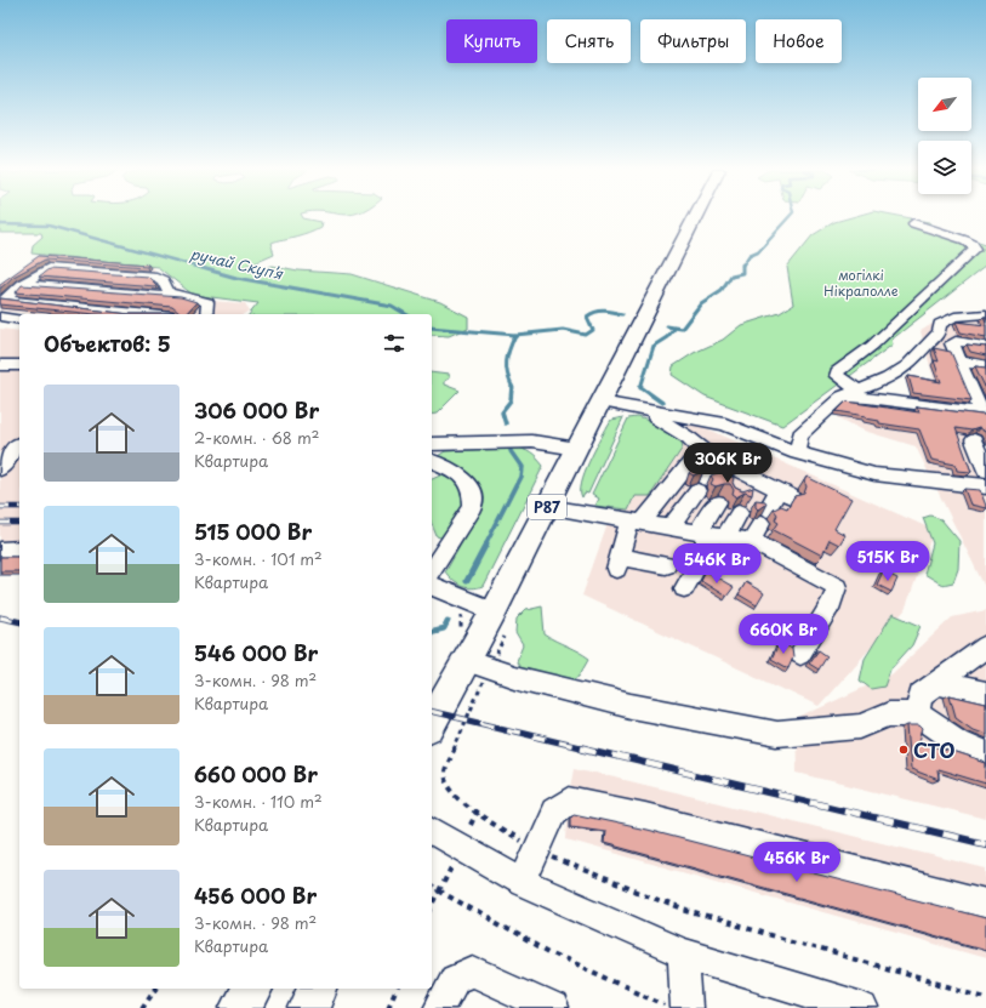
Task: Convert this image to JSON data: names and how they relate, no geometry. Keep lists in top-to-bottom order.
{
  "streets": {
    "main road": ["Р87"]
  },
  "water": ["ручай Скупʼя"],
  "parks": ["могілкі Нікраполле"],
  "places": ["СТО"],
  "north": "bottom left",
  "page": {
    "chip": [
      "Купить",
      "Снять",
      "Фильтры",
      "Новое"
    ],
    "heading": "Объектов: 5",
    "list": [
      {
        "name": "306 000 Br",
        "note": "2-комн. · 68 m² · Квартира"
      },
      {
        "name": "515 000 Br",
        "note": "3-комн. · 101 m² · Квартира"
      },
      {
        "name": "546 000 Br",
        "note": "3-комн. · 98 m² · Квартира"
      },
      {
        "name": "660 000 Br",
        "note": "3-комн. · 110 m² · Квартира"
      },
      {
        "name": "456 000 Br",
        "note": "3-комн. · 98 m² · Квартира"
      }
    ],
    "price": [
      "306K Br",
      "515K Br",
      "546K Br",
      "660K Br",
      "456K Br"
    ]
  }
}
